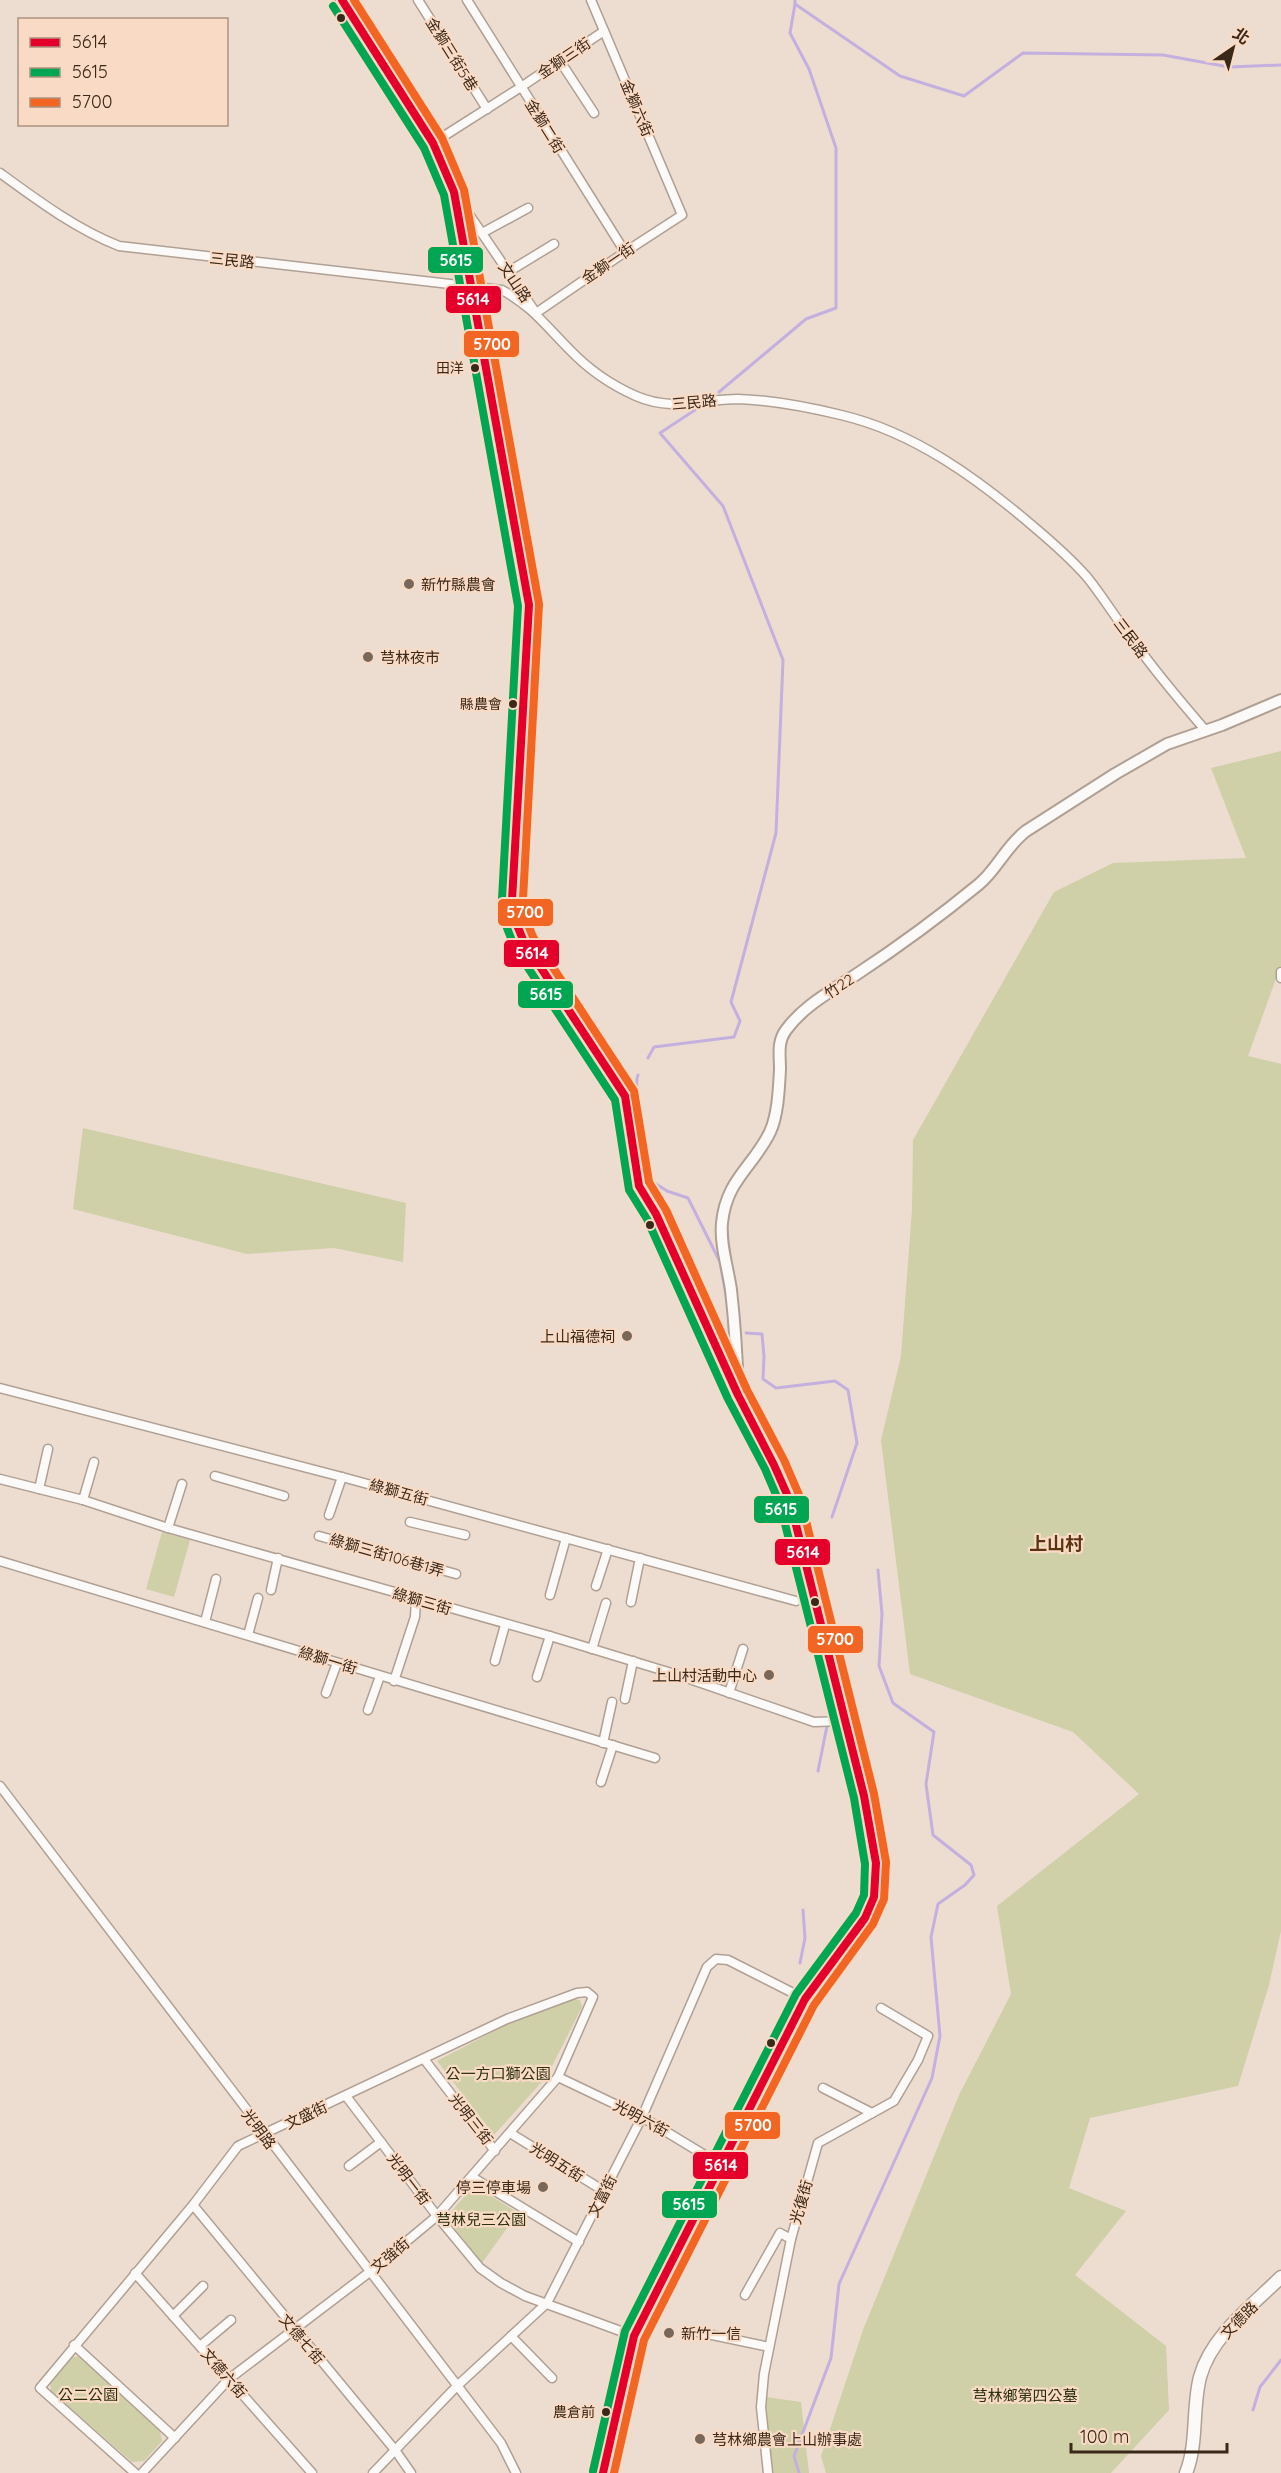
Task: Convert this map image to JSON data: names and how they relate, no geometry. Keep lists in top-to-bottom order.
{
  "streets": {
    "main road": ["文山路", "文德路"],
    "street": [
      "金獅三街5巷",
      "金獅三街",
      "金獅六街",
      "金獅二街",
      "三民路",
      "金獅一街",
      "竹22",
      "綠獅五街",
      "綠獅三街106巷1弄",
      "綠獅三街",
      "綠獅一街",
      "文盛街",
      "光明六街",
      "光明三街",
      "光明路",
      "光明五街",
      "光明一街",
      "文富街",
      "光復街",
      "文強街",
      "文德七街",
      "文德六街"
    ]
  },
  "crossings": [
    ["金獅三街5巷", "金獅三街"],
    ["金獅三街", "金獅六街"],
    ["金獅三街", "金獅二街"],
    ["金獅三街", "文山路"],
    ["金獅六街", "金獅一街"],
    ["金獅二街", "金獅一街"],
    ["三民路", "金獅一街"],
    ["三民路", "文山路"],
    ["三民路", "竹22"],
    ["金獅一街", "文山路"],
    ["文山路", "竹22"],
    ["文山路", "綠獅三街"],
    ["文山路", "光明六街"],
    ["文山路", "光明一街"],
    ["文山路", "文富街"],
    ["文盛街", "光明三街"],
    ["文盛街", "光明路"],
    ["文盛街", "光明一街"],
    ["文盛街", "文強街"],
    ["文盛街", "文德七街"],
    ["文盛街", "文德六街"],
    ["光明六街", "文富街"],
    ["光明六街", "文強街"],
    ["光明三街", "文強街"],
    ["光明路", "文富街"],
    ["光明路", "文強街"],
    ["光明五街", "文富街"],
    ["光明五街", "文強街"],
    ["光明一街", "文富街"],
    ["光明一街", "文強街"],
    ["文富街", "文德七街"],
    ["文強街", "文德七街"],
    ["文強街", "文德六街"]
  ],
  "districts": ["上山村"],
  "parks": [
    "公一方口獅公園",
    "芎林兒三公園",
    "公二公園",
    "芎林鄉第四公墓"
  ],
  "places": [
    "田洋",
    "新竹縣農會",
    "芎林夜市",
    "縣農會",
    "上山福德祠",
    "上山村活動中心",
    "停三停車場",
    "新竹一信",
    "農倉前",
    "芎林鄉農會上山辦事處"
  ],
  "lines": ["transit line 5614", "transit line 5700", "transit line 5615"],
  "legend": ["5614", "5615", "5700"],
  "scale_bar": "100 m",
  "north": "top right"
}
